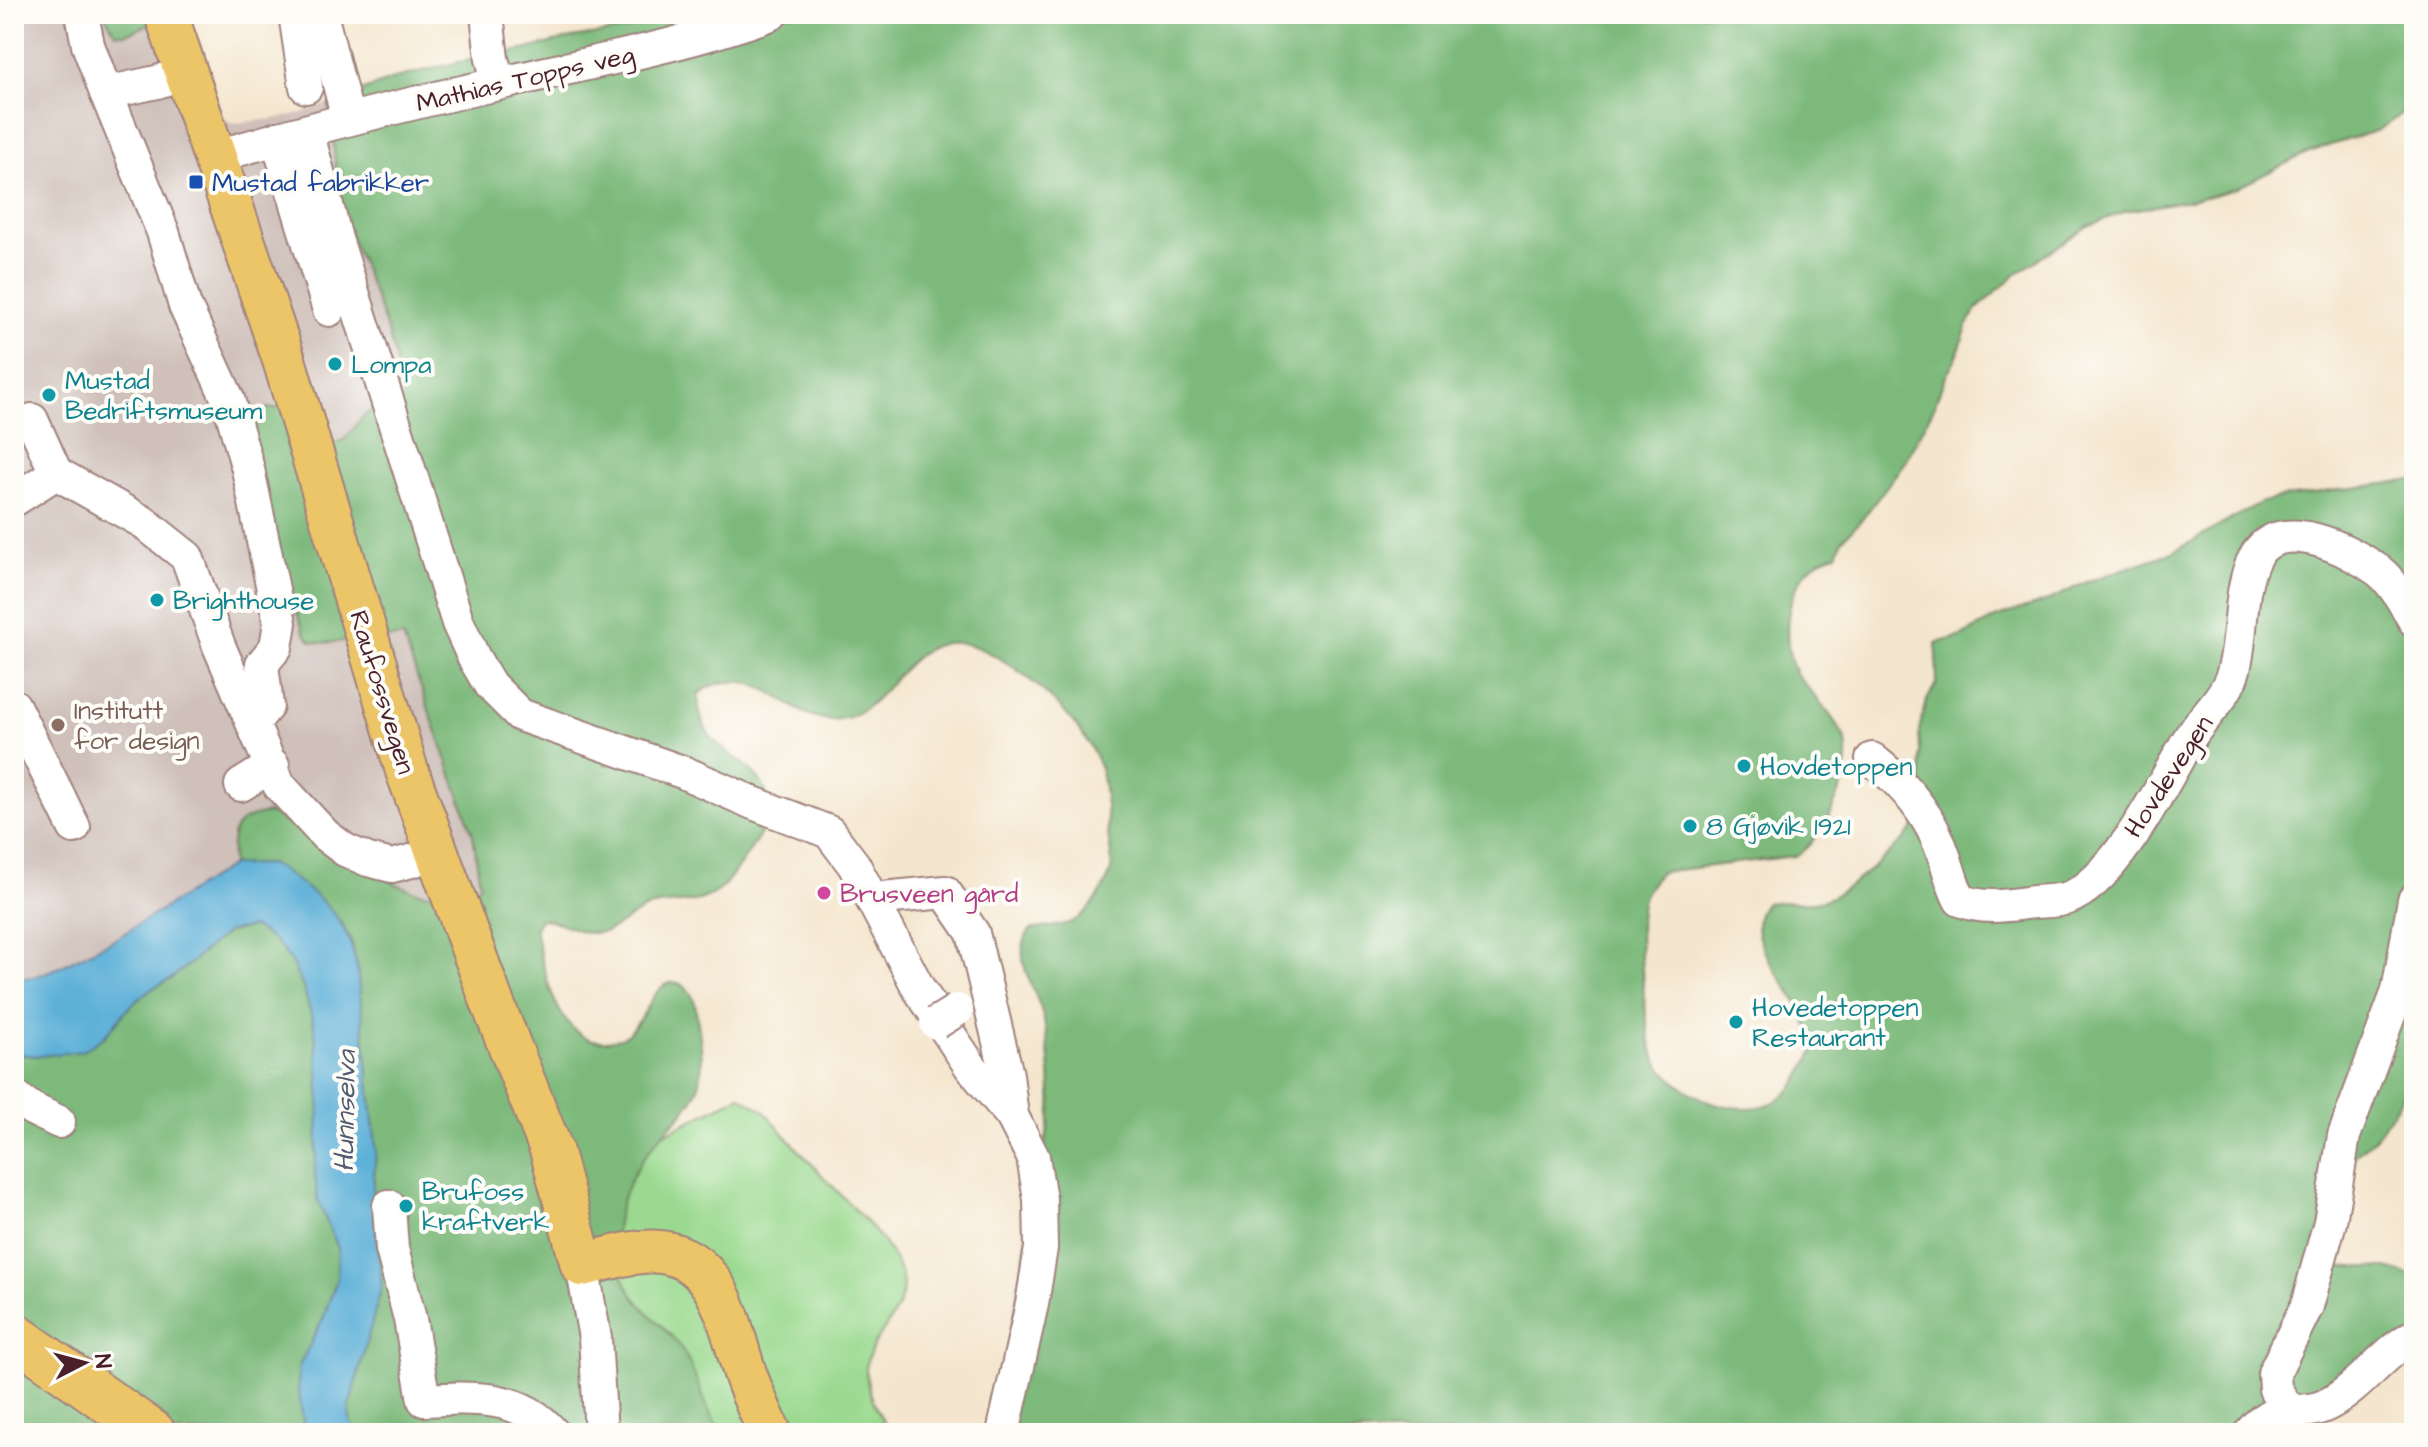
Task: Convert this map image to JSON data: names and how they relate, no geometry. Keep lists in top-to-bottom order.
{
  "streets": {
    "main road": ["Raufossvegen"],
    "street": ["Mathias Topps veg", "Hovdevegen"]
  },
  "crossings": [
    ["Mathias Topps veg", "Raufossvegen"]
  ],
  "water": ["Hunnselva"],
  "places": {
    "transit": ["Mustad fabrikker"],
    "other": [
      "Lompa",
      "Mustad Bedriftsmuseum",
      "Brighthouse",
      "Institutt for design",
      "Hovdetoppen",
      "8 Gjøvik 1921",
      "Brusveen gård",
      "Hovedetoppen Restaurant",
      "Brufoss kraftverk"
    ]
  },
  "north": "right"
}
